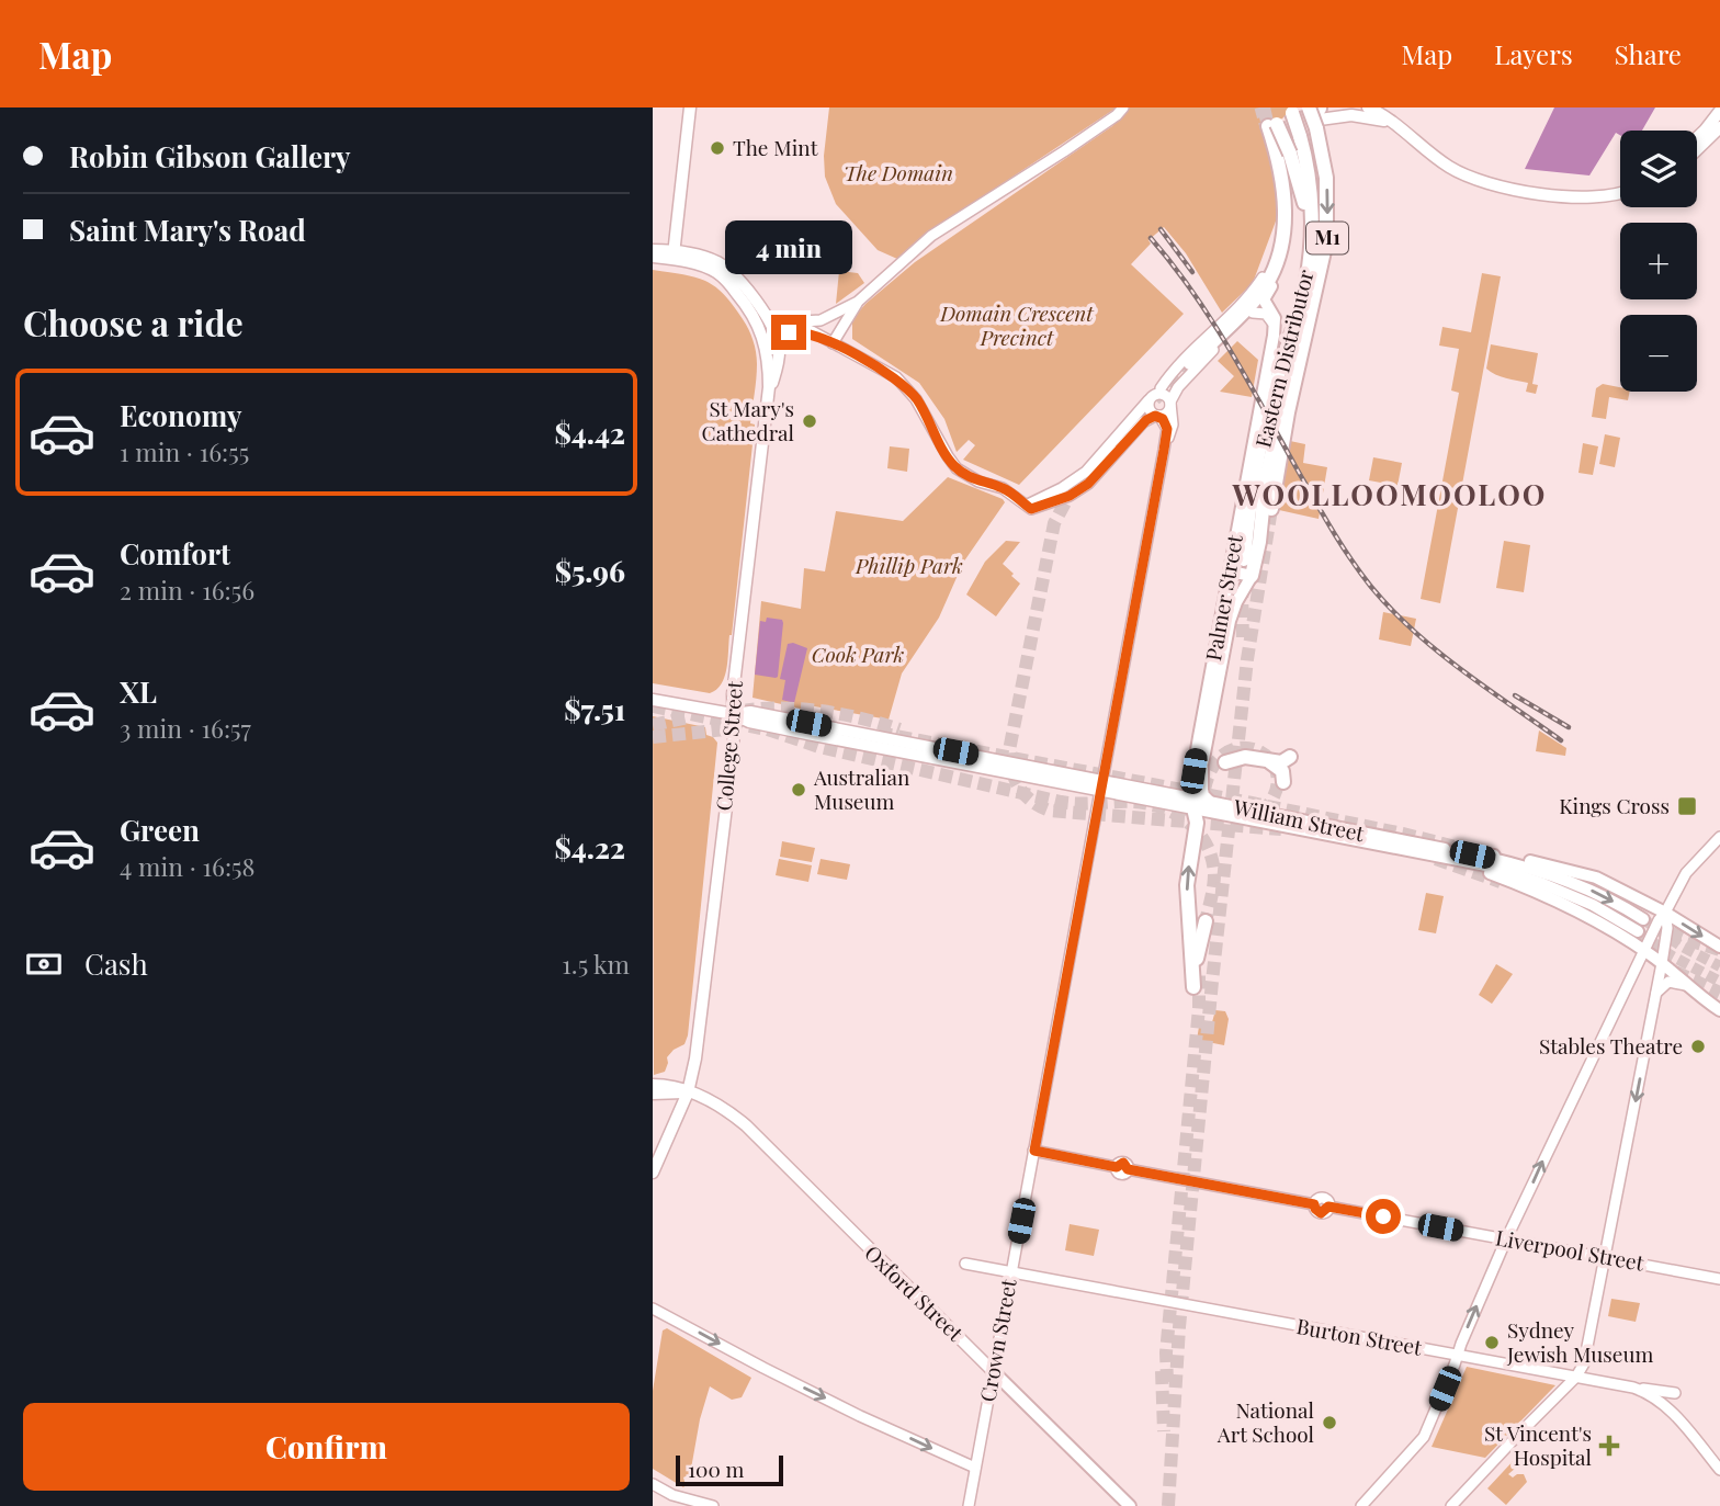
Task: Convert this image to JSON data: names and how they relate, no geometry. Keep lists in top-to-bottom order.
{
  "streets": {
    "highway": ["M1", "Eastern Distributor"],
    "main road": [
      "Palmer Street",
      "College Street",
      "William Street",
      "Oxford Street"
    ],
    "street": ["Liverpool Street", "Burton Street", "Crown Street"]
  },
  "crossings": [
    ["Palmer Street", "William Street"],
    ["College Street", "William Street"],
    ["College Street", "Oxford Street"],
    ["William Street", "Crown Street"],
    ["Liverpool Street", "Crown Street"],
    ["Oxford Street", "Crown Street"],
    ["Burton Street", "Crown Street"]
  ],
  "districts": ["WOOLLOOMOOLOO"],
  "parks": [
    "The Domain",
    "Domain Crescent Precinct",
    "Phillip Park",
    "Cook Park"
  ],
  "places": {
    "other": [
      "The Mint",
      "St Mary's Cathedral",
      "Australian Museum",
      "Stables Theatre",
      "Sydney Jewish Museum",
      "National Art School"
    ],
    "transit": ["Kings Cross"],
    "health": ["St Vincent's Hospital"]
  },
  "scale_bar": "100 m",
  "page": {
    "header": "Map",
    "nav": ["Map", "Layers", "Share"],
    "banner": ["Robin Gibson Gallery", "Saint Mary's Road"],
    "map_buttons": ["+", "−"],
    "bubble": "4 min",
    "heading": "Choose a ride",
    "list": [
      {
        "name": "Economy",
        "note": "1 min · 16:55",
        "value": "$4.42"
      },
      {
        "name": "Comfort",
        "note": "2 min · 16:56",
        "value": "$5.96"
      },
      {
        "name": "XL",
        "note": "3 min · 16:57",
        "value": "$7.51"
      },
      {
        "name": "Green",
        "note": "4 min · 16:58",
        "value": "$4.22"
      }
    ],
    "pay": ["Cash", "1.5 km"],
    "buttons": "Confirm",
    "scale": "100 m"
  }
}
